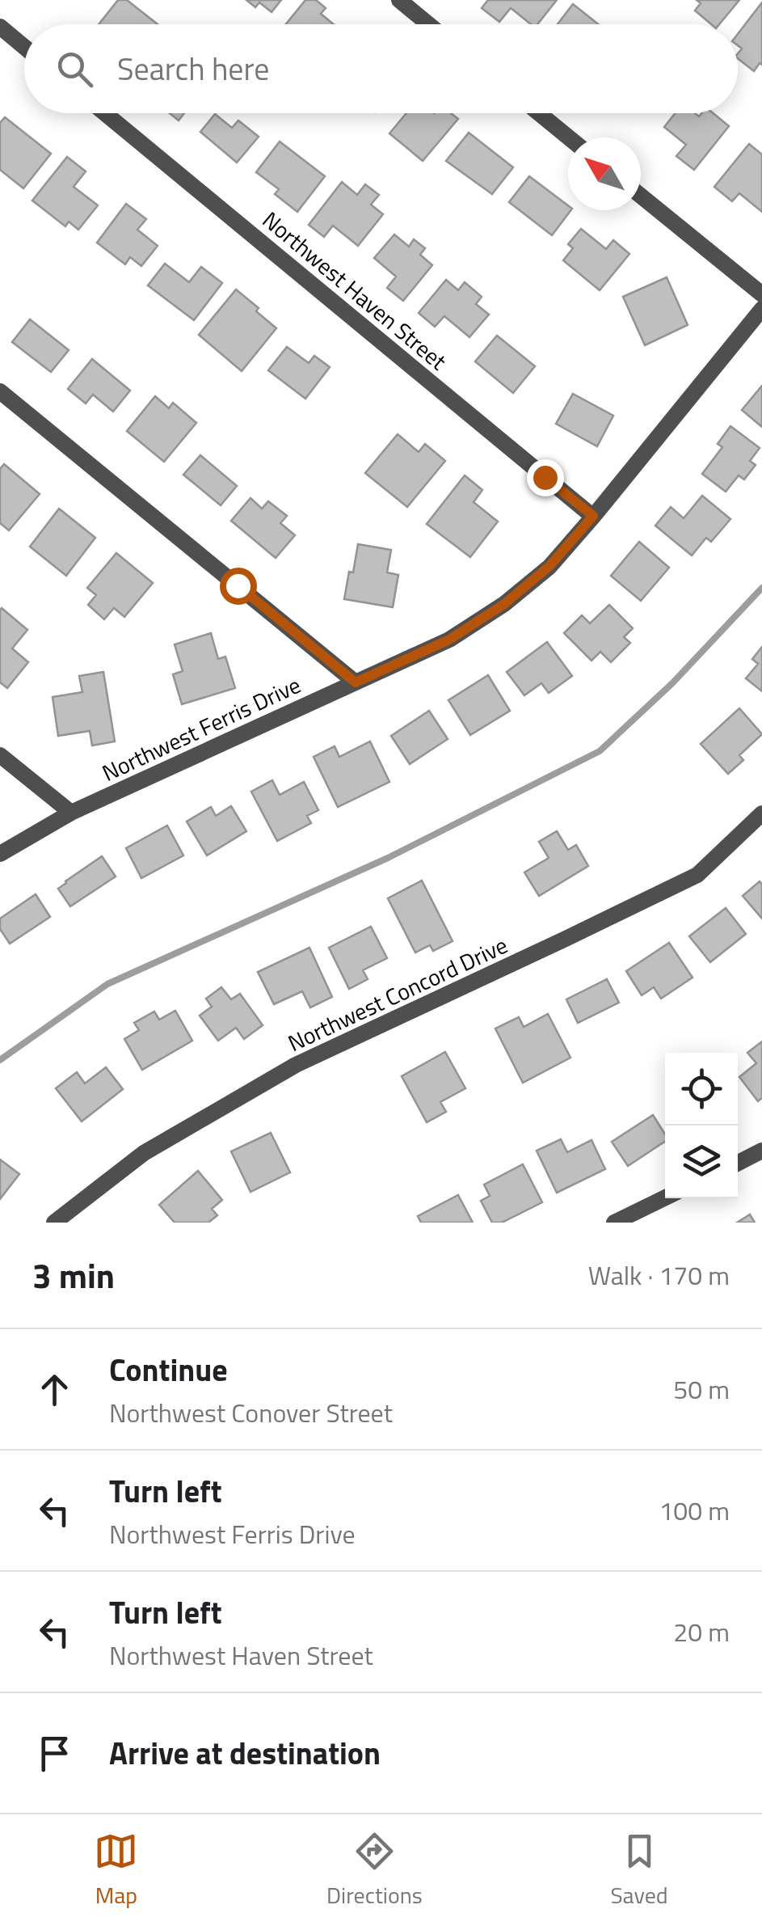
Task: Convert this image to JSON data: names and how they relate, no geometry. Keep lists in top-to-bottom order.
{
  "streets": {
    "street": ["Northwest Haven Street", "Northwest Ferris Drive", "Northwest Concord Drive"]
  },
  "crossings": [
    ["Northwest Haven Street", "Northwest Ferris Drive"]
  ],
  "north": "top left",
  "page": {
    "search": "Search here",
    "heading": ["3 min", "Walk · 170 m"],
    "list": [
      ["Continue", "Northwest Conover Street", "50 m"],
      ["Turn left", "Northwest Ferris Drive", "100 m"],
      ["Turn left", "Northwest Haven Street", "20 m"],
      "Arrive at destination"
    ],
    "nav": ["Map", "Directions", "Saved"]
  }
}
